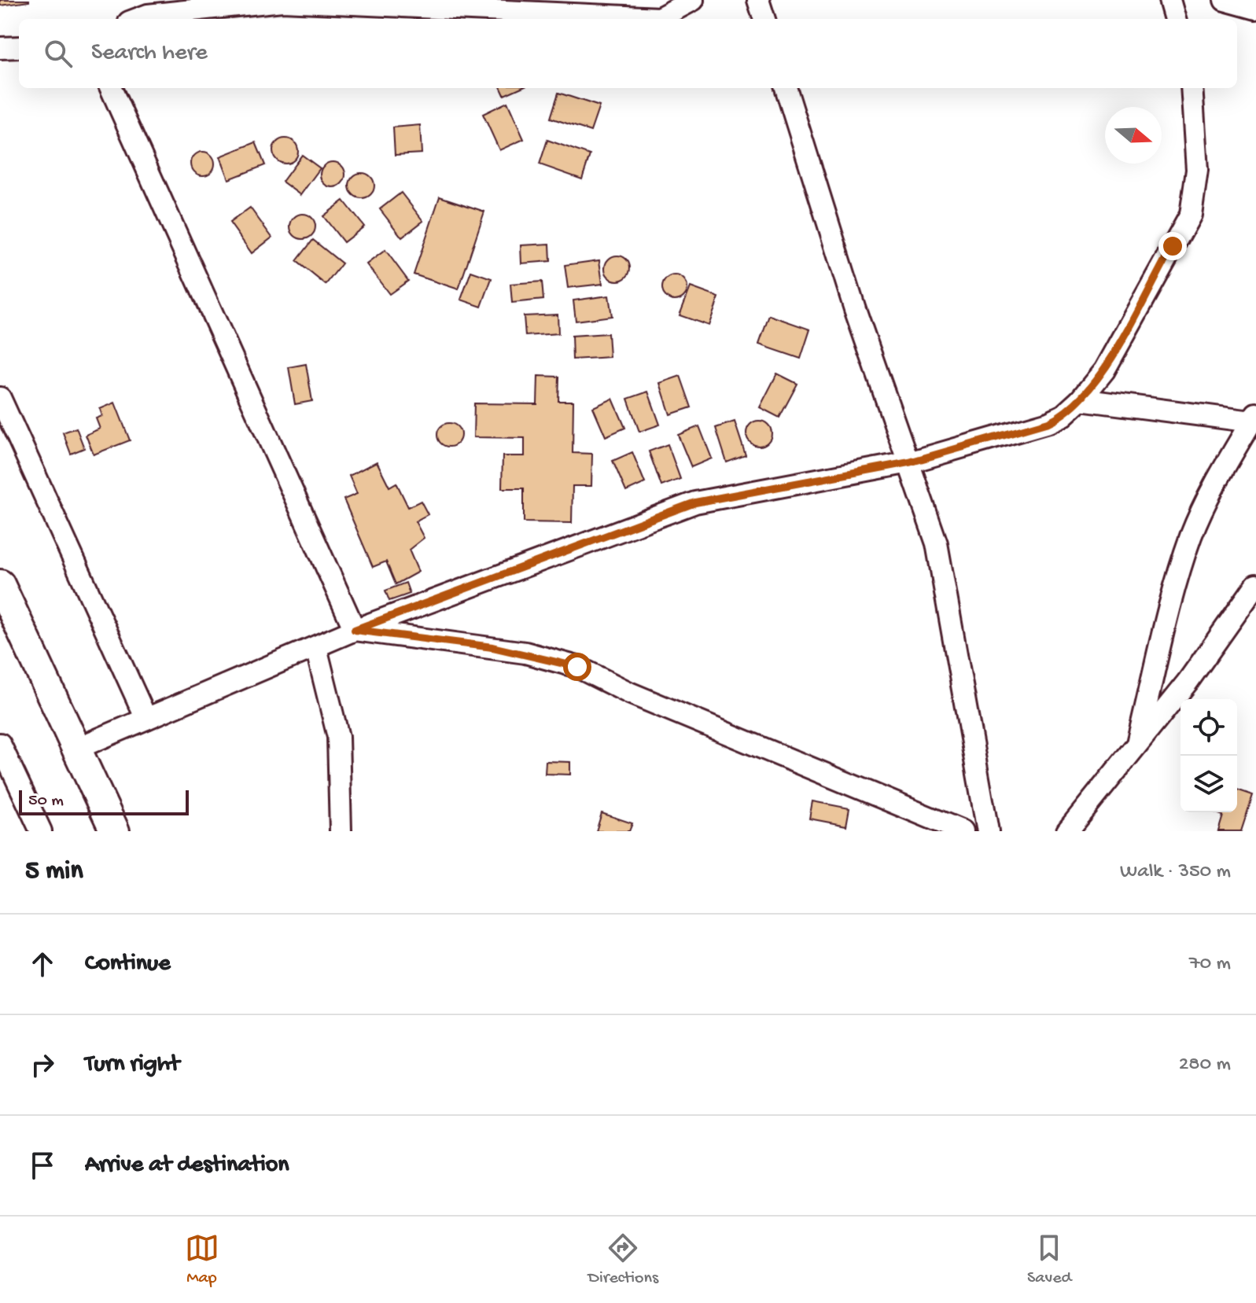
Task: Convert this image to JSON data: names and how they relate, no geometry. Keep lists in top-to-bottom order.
{
  "scale_bar": "50 m",
  "north": "right",
  "page": {
    "search": "Search here",
    "scale": "50 m",
    "heading": ["5 min", "Walk · 350 m"],
    "list": [
      ["Continue", "70 m"],
      ["Turn right", "280 m"],
      "Arrive at destination"
    ],
    "nav": ["Map", "Directions", "Saved"]
  }
}
